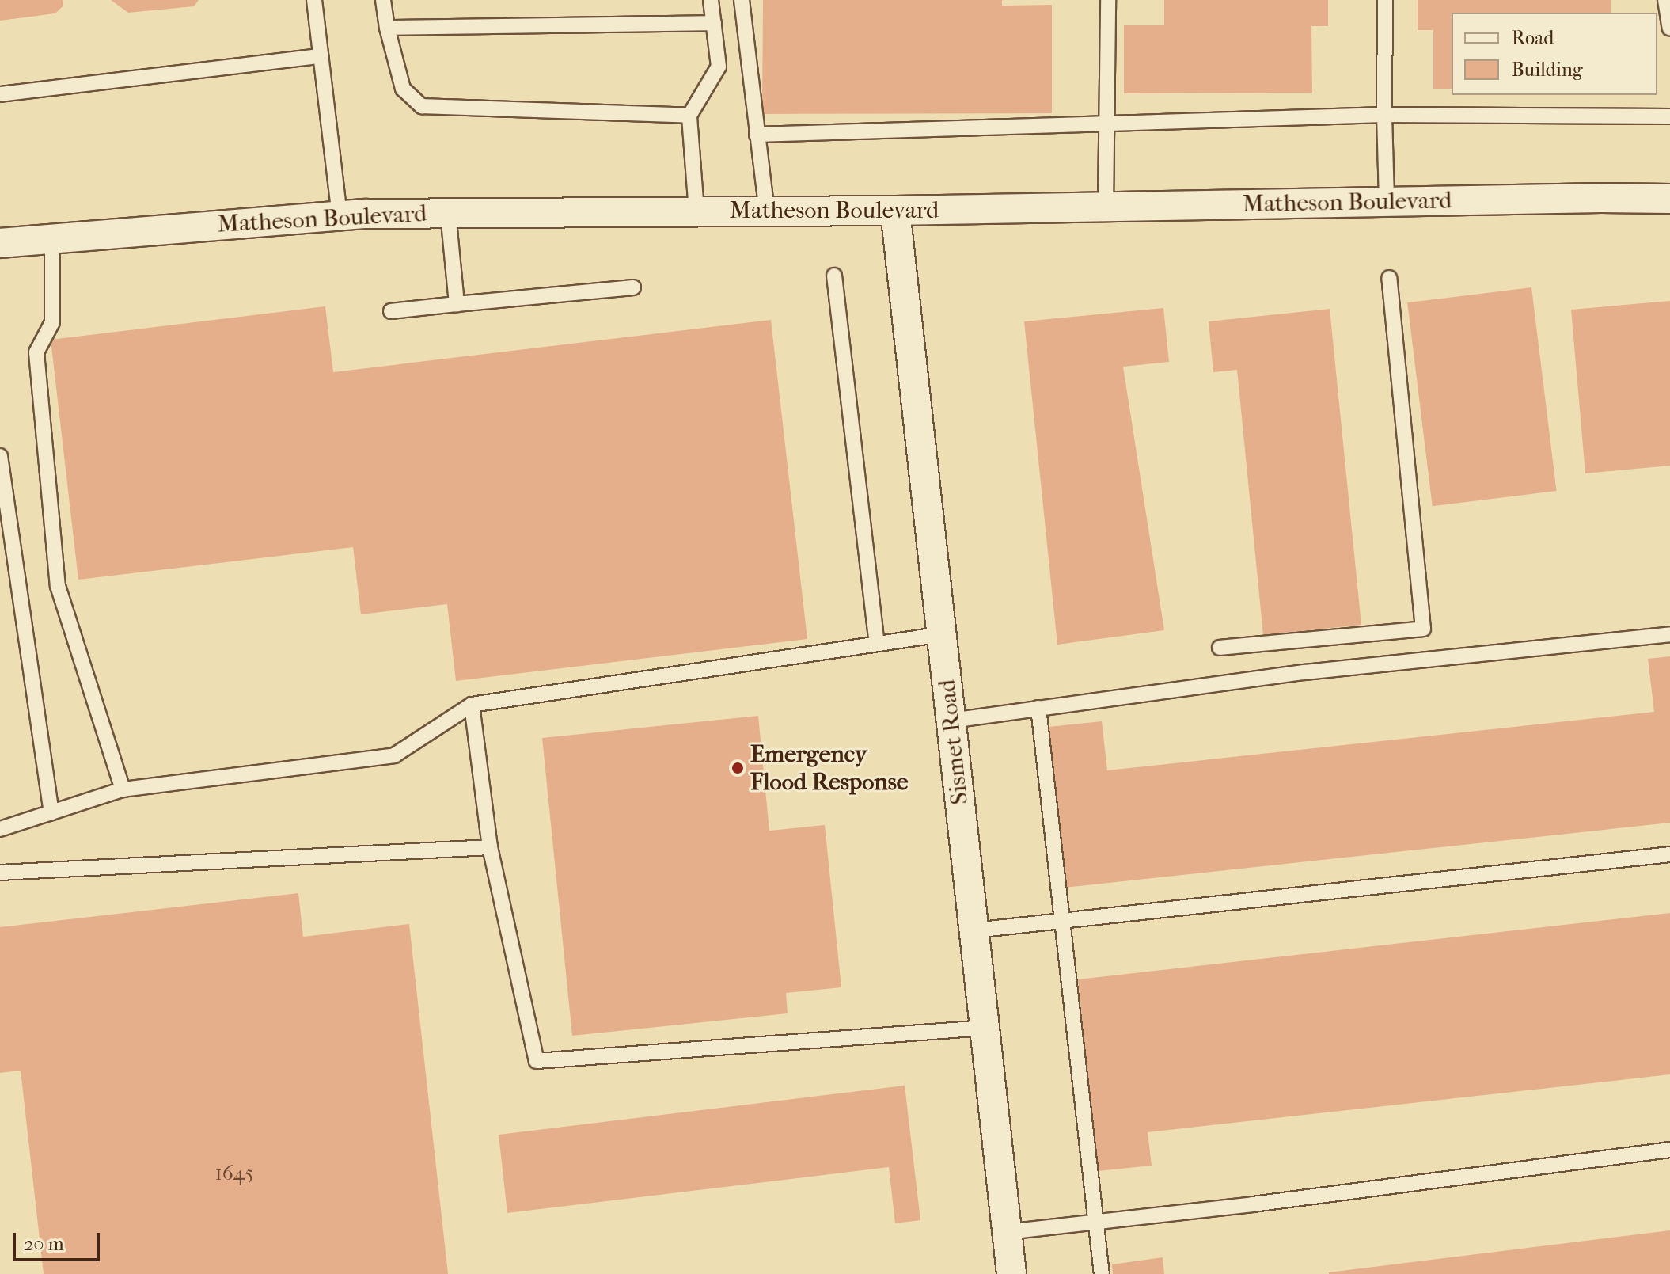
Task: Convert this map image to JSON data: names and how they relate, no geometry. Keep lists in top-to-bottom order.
{
  "streets": {
    "street": ["Matheson Boulevard", "Sismet Road"]
  },
  "crossings": [
    ["Matheson Boulevard", "Sismet Road"]
  ],
  "places": ["Emergency Flood Response"],
  "house_numbers": ["1645"],
  "legend": ["Road", "Building"],
  "scale_bar": "20 m"
}
